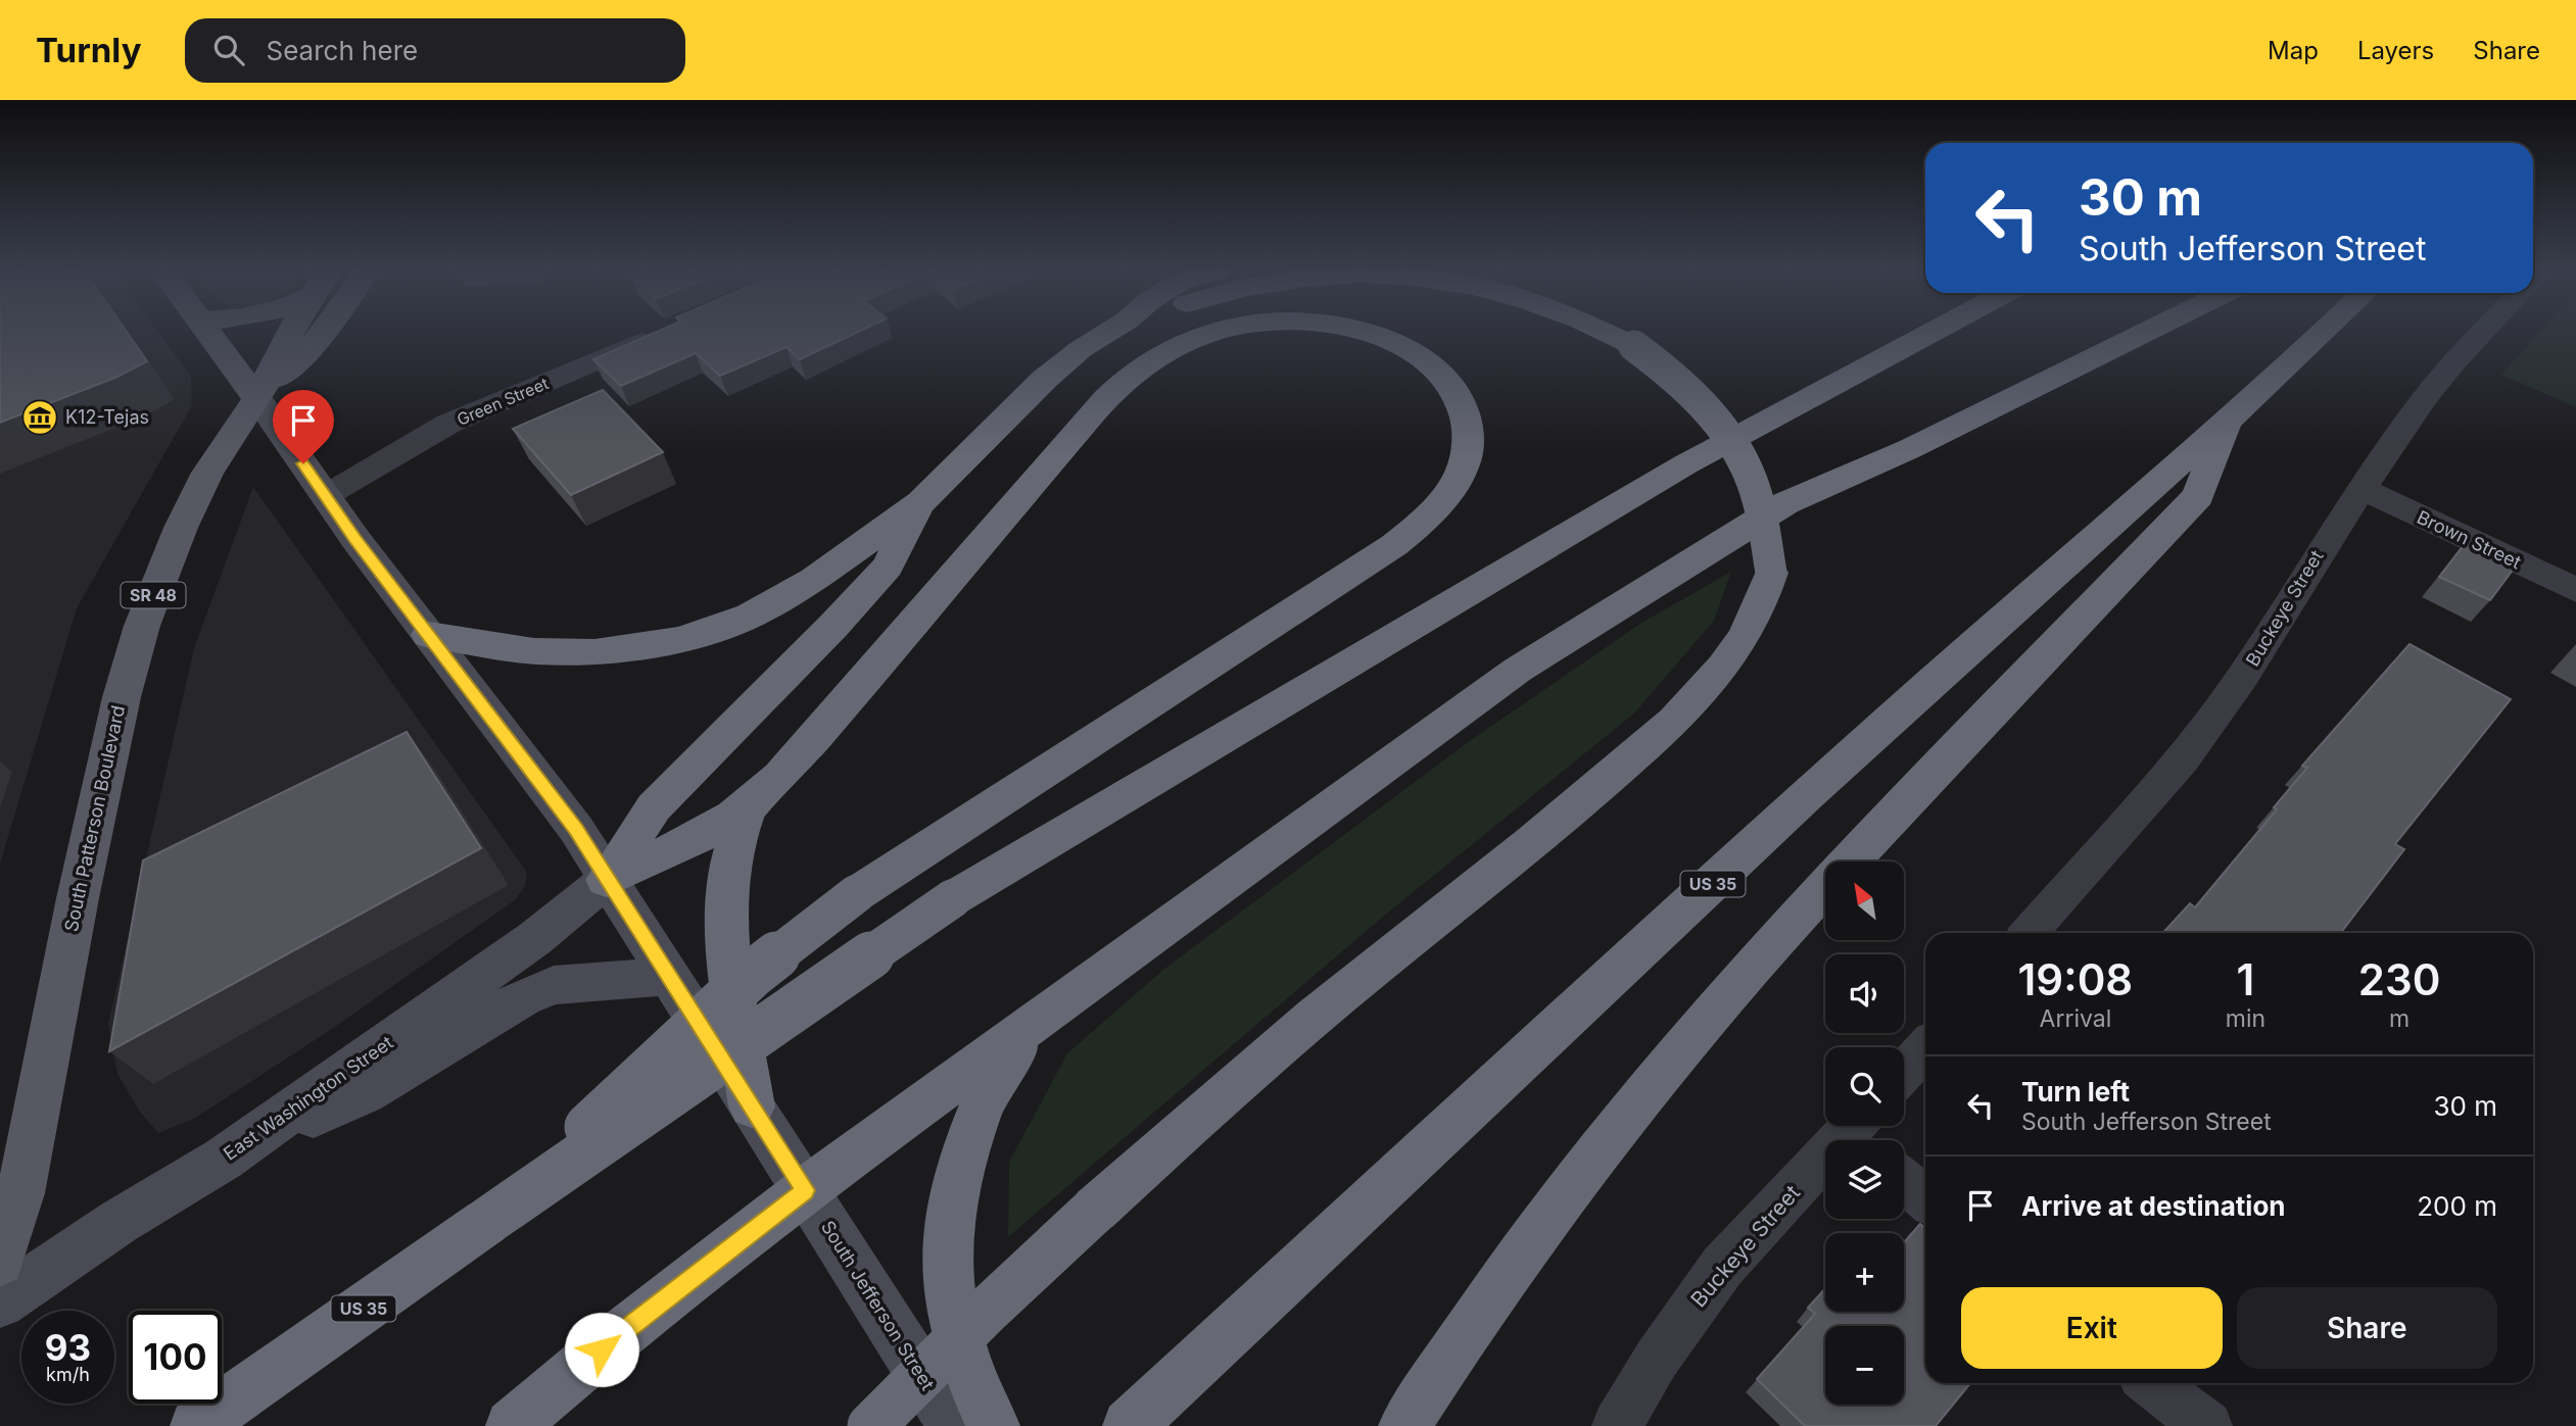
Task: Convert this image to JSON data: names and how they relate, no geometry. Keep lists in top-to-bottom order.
{
  "streets": {
    "highway": ["US 35"],
    "main road": ["SR 48", "South Patterson Boulevard", "South Jefferson Street"],
    "street": [
      "Green Street",
      "Brown Street",
      "Buckeye Street",
      "East Washington Street"
    ]
  },
  "crossings": [
    ["Green Street", "South Jefferson Street"],
    ["Brown Street", "Buckeye Street"],
    ["South Patterson Boulevard", "South Jefferson Street"],
    ["East Washington Street", "South Jefferson Street"]
  ],
  "places": {
    "museum": ["K12-Tejas"]
  },
  "north": "top left",
  "page": {
    "header": "Turnly",
    "search": "Search here",
    "nav": ["Map", "Layers", "Share"],
    "turn": ["30 m", "South Jefferson Street"],
    "map_buttons": ["+", "−"],
    "eta": [
      "19:08",
      "Arrival",
      "1",
      "min",
      "230",
      "m"
    ],
    "list": [
      {
        "name": "Turn left",
        "note": "South Jefferson Street",
        "value": "30 m"
      },
      {
        "name": "Arrive at destination",
        "value": "200 m"
      }
    ],
    "buttons": ["Exit", "Share"],
    "speed": "93 km/h",
    "limit": "100"
  }
}
